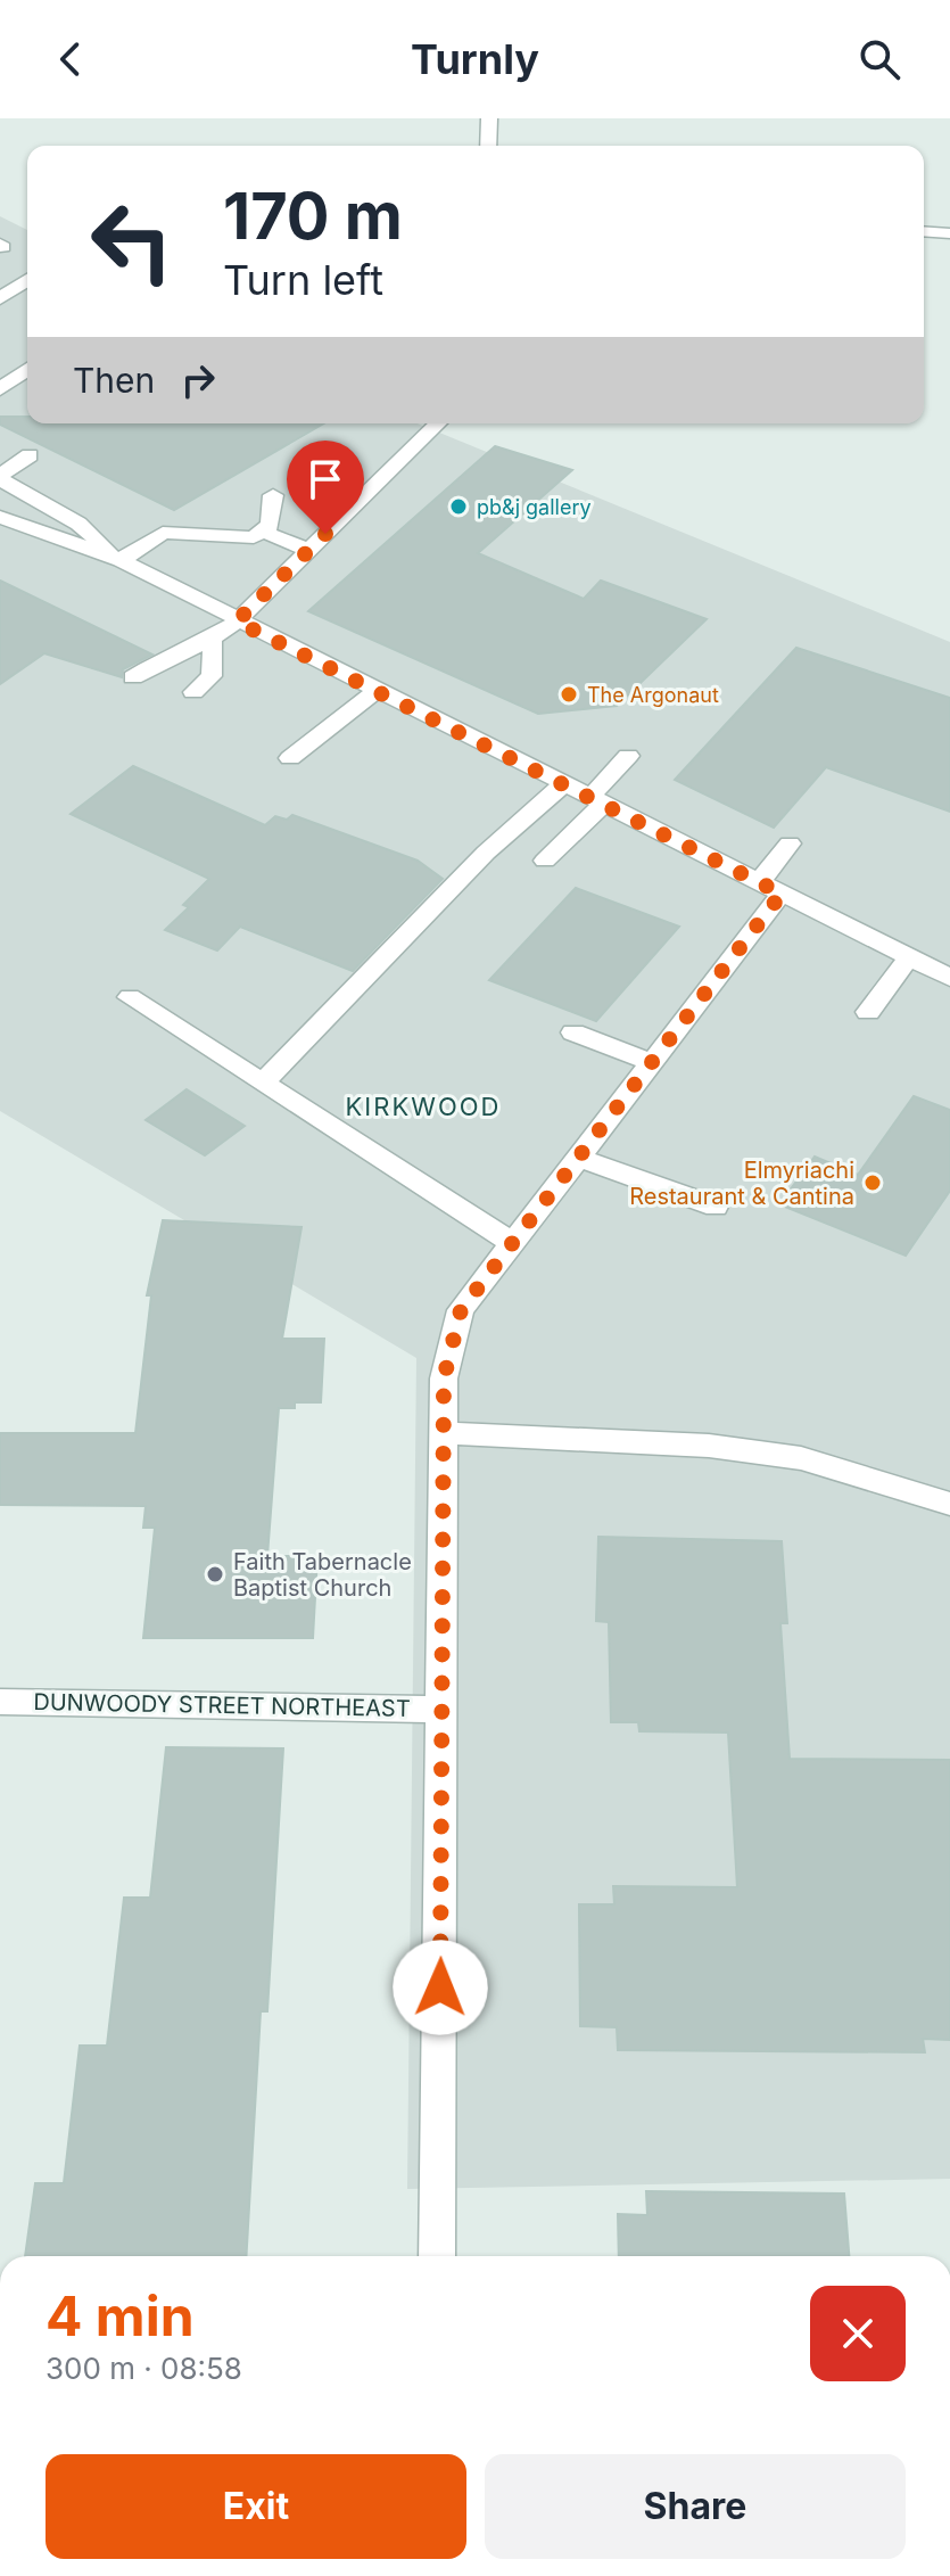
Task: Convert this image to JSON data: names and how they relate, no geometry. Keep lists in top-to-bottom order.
{
  "streets": {
    "street": ["DUNWOODY STREET NORTHEAST"]
  },
  "districts": ["KIRKWOOD"],
  "places": [
    "pb&j gallery",
    "The Argonaut",
    "Elmyriachi Restaurant & Cantina",
    "Faith Tabernacle Baptist Church"
  ],
  "page": {
    "header": "Turnly",
    "turn": ["170 m", "Turn left"],
    "then": "Then",
    "heading": ["4 min", "300 m · 08:58"],
    "buttons": ["Exit", "Share"]
  }
}
